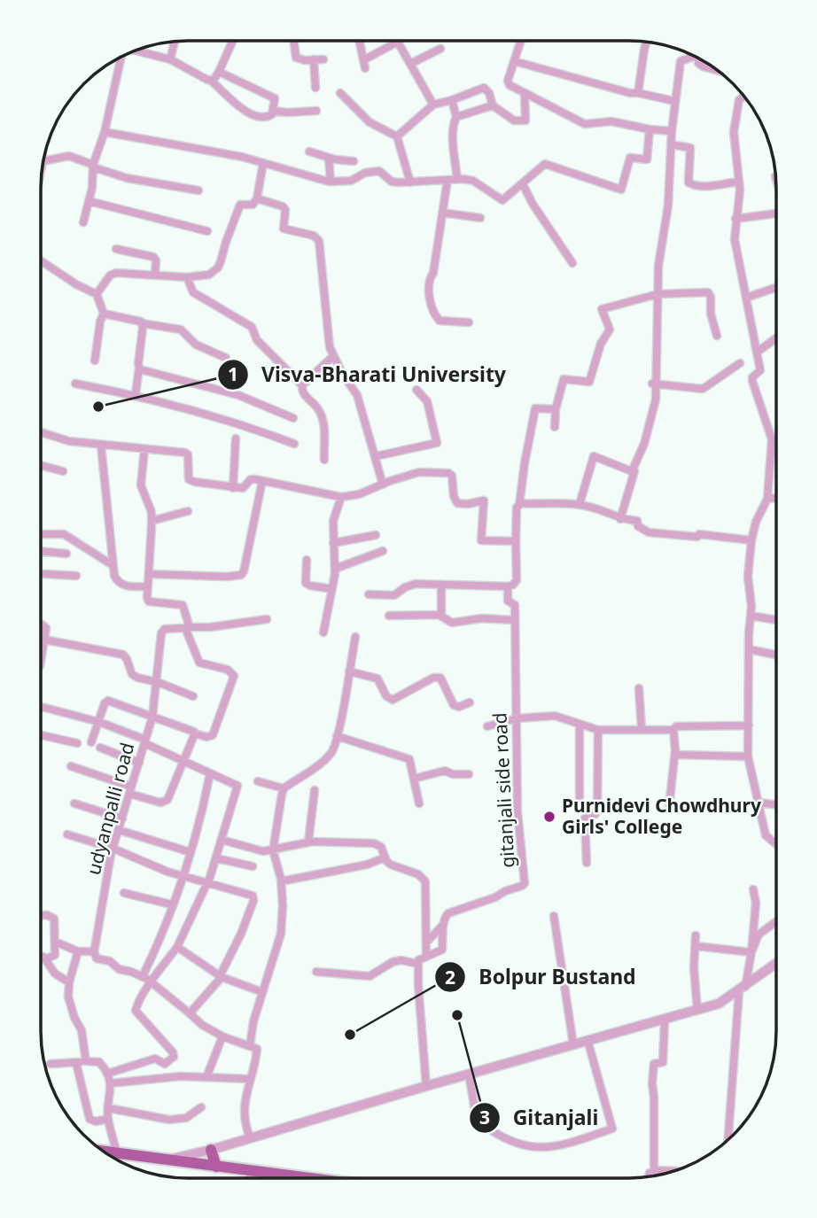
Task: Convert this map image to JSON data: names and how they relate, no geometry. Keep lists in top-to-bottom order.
{
  "streets": {
    "street": ["gitanjali side road", "udyanpalli road"]
  },
  "places": [
    "Visva-Bharati University",
    "Purnidevi Chowdhury Girls' College",
    "Gitanjali",
    "Bolpur Bustand"
  ]
}
